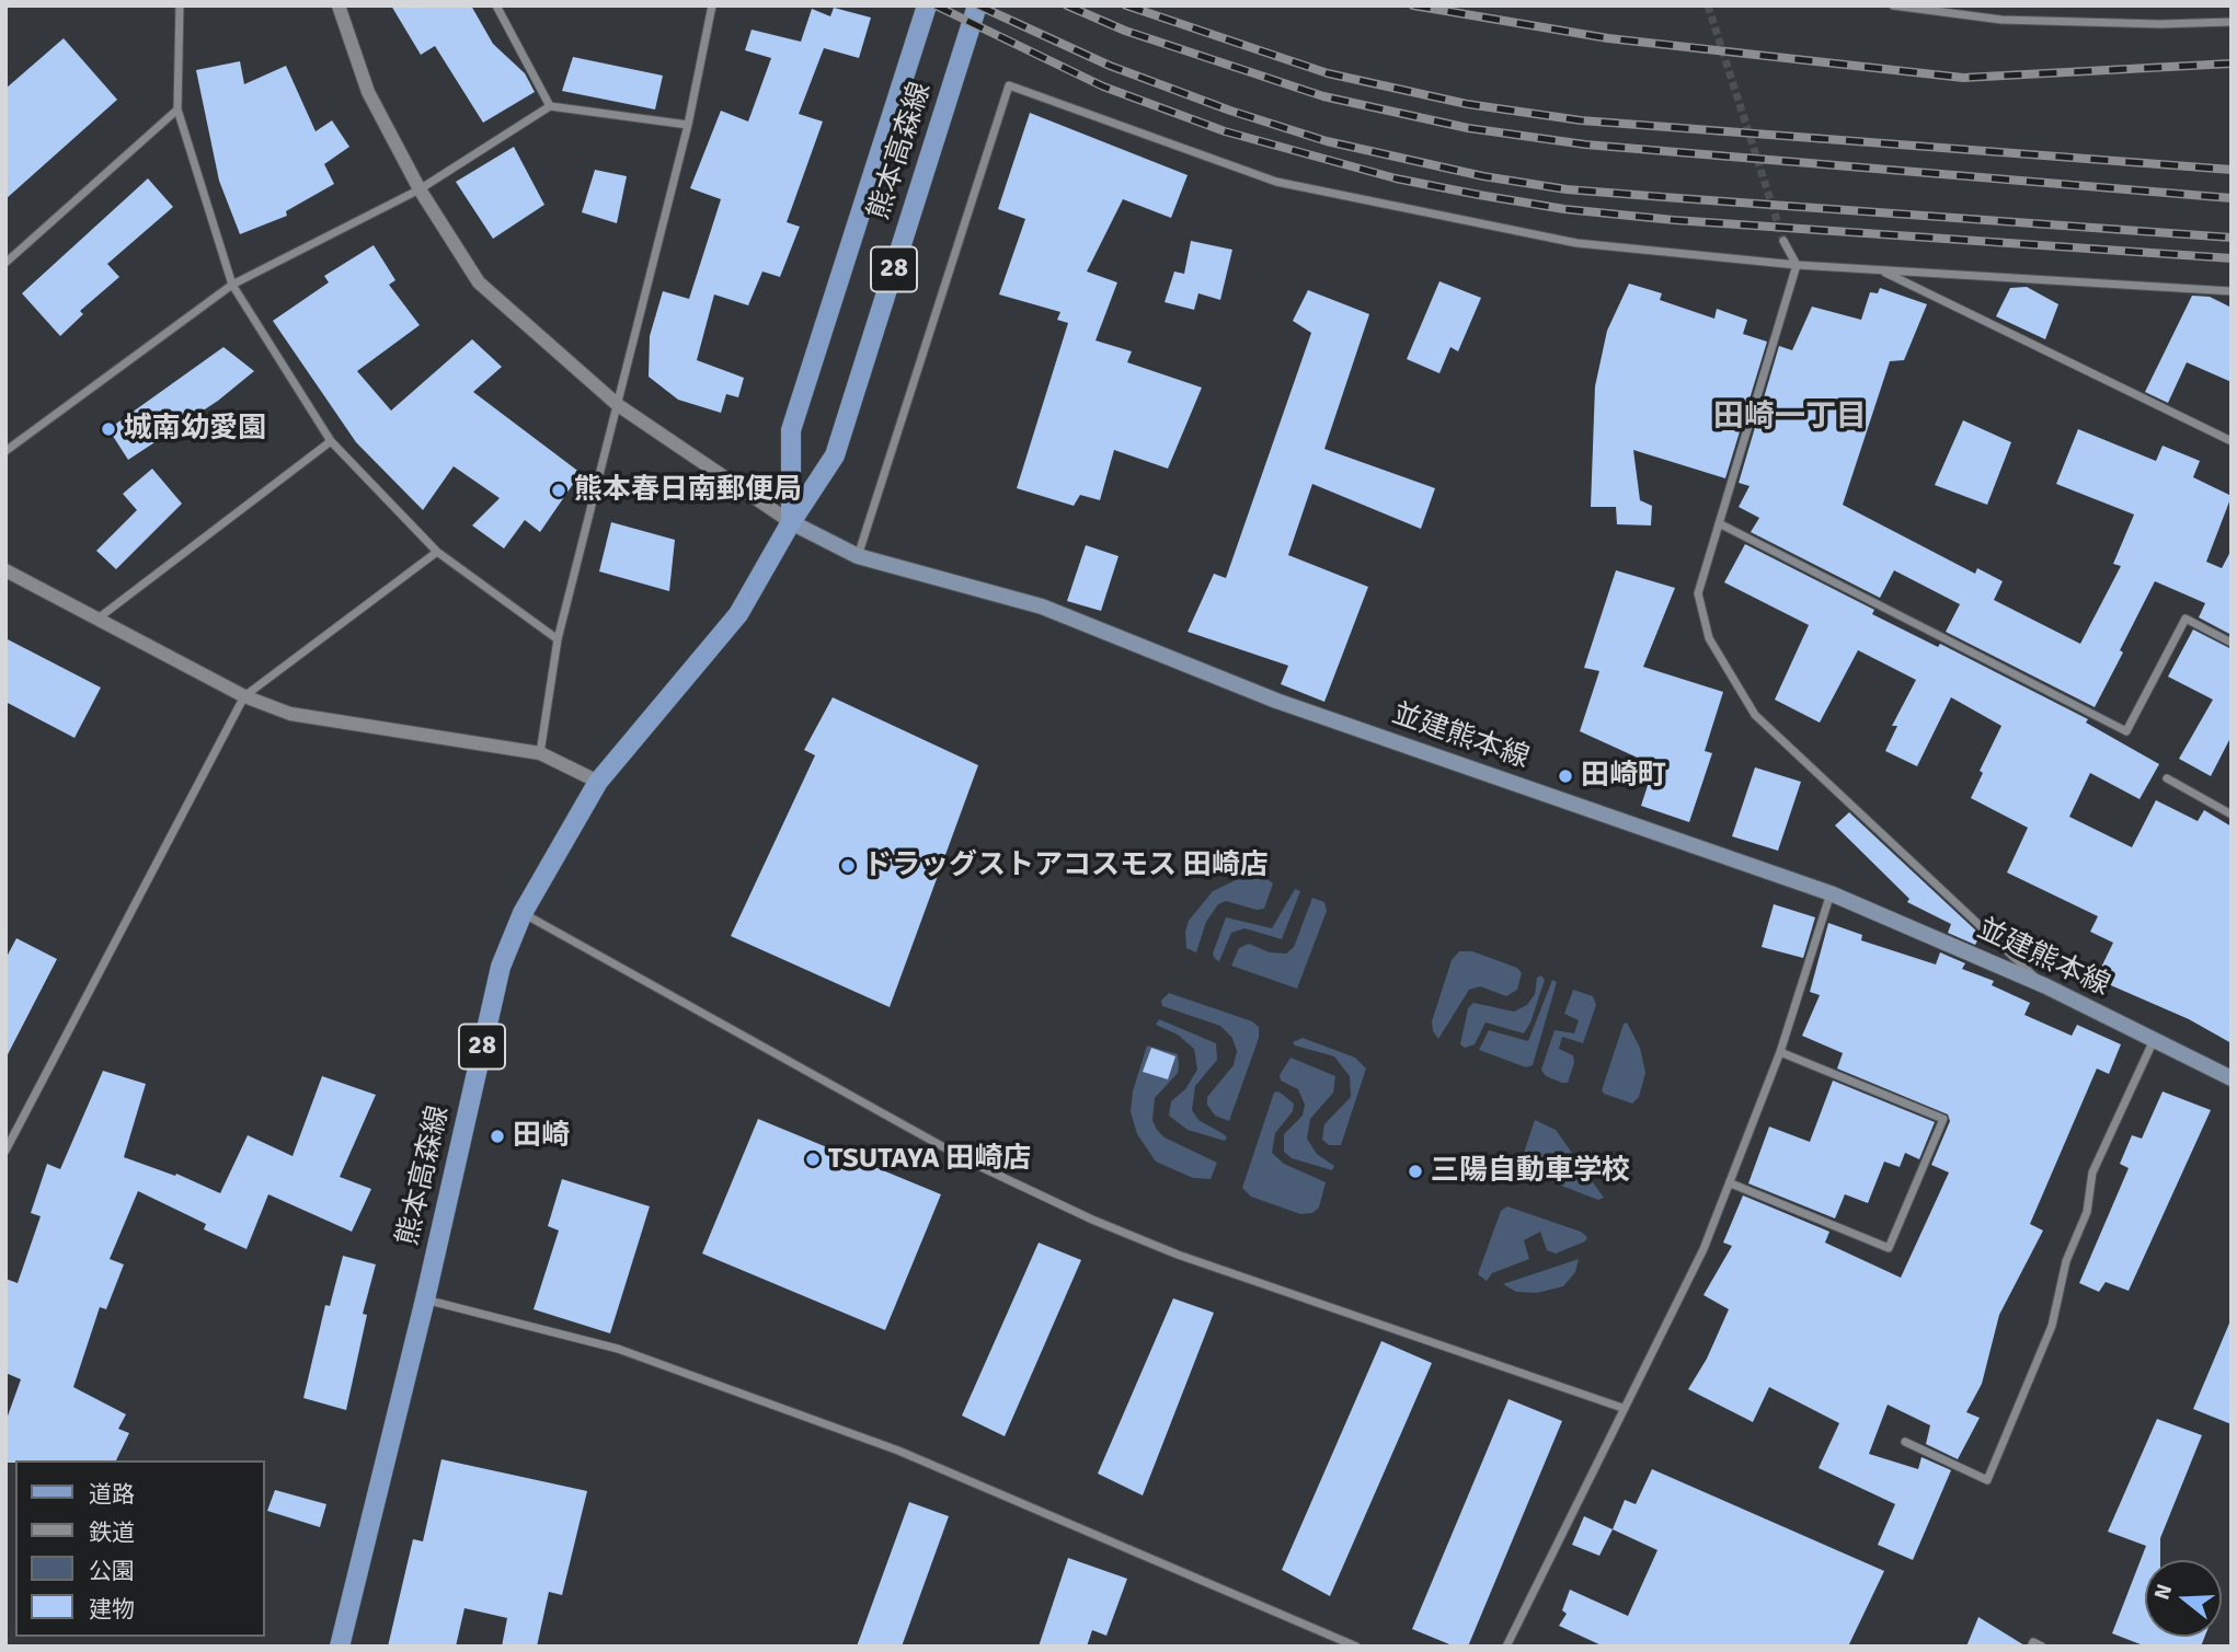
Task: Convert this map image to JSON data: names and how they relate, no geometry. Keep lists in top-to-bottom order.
{
  "streets": {
    "main road": ["熊本高森線", "28", "並建熊本線"]
  },
  "crossings": [
    ["熊本高森線", "並建熊本線"]
  ],
  "districts": ["田崎一丁目"],
  "places": [
    "城南幼愛園",
    "熊本春日南郵便局",
    "田崎町",
    "ドラッグストアコスモス 田崎店",
    "田崎",
    "TSUTAYA 田崎店",
    "三陽自動車学校"
  ],
  "legend": [
    "道路",
    "鉄道",
    "公園",
    "建物"
  ],
  "north": "left"
}
